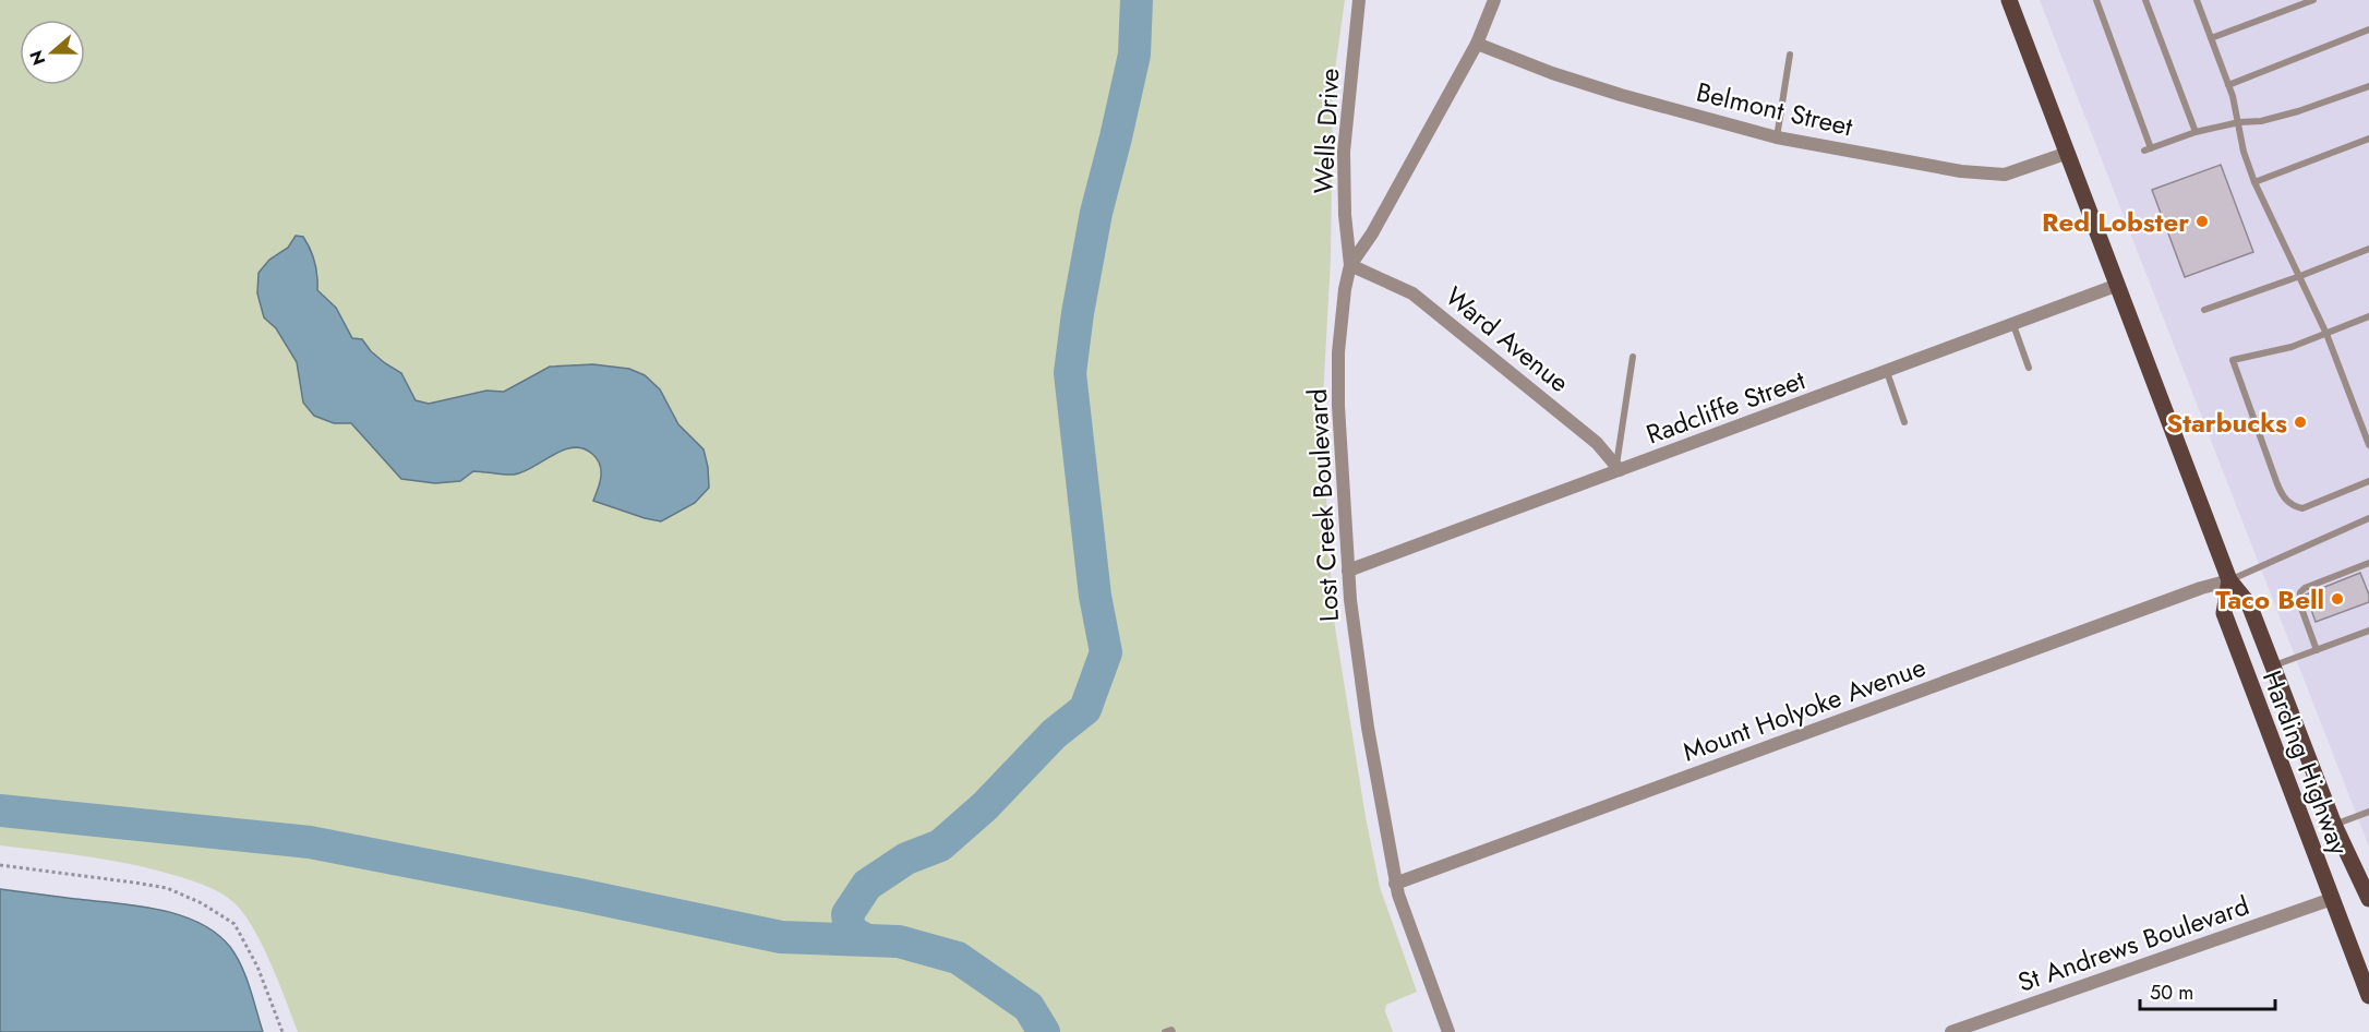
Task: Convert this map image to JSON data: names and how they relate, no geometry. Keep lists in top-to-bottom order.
{
  "streets": {
    "main road": ["Harding Highway"],
    "street": [
      "Belmont Street",
      "Wells Drive",
      "Ward Avenue",
      "Radcliffe Street",
      "Lost Creek Boulevard",
      "Mount Holyoke Avenue",
      "St Andrews Boulevard"
    ]
  },
  "crossings": [
    ["Belmont Street", "Lost Creek Boulevard"],
    ["Belmont Street", "Harding Highway"],
    ["Wells Drive", "Ward Avenue"],
    ["Wells Drive", "Lost Creek Boulevard"],
    ["Ward Avenue", "Radcliffe Street"],
    ["Ward Avenue", "Lost Creek Boulevard"],
    ["Radcliffe Street", "Lost Creek Boulevard"],
    ["Radcliffe Street", "Harding Highway"],
    ["Lost Creek Boulevard", "Mount Holyoke Avenue"],
    ["Mount Holyoke Avenue", "Harding Highway"],
    ["Harding Highway", "St Andrews Boulevard"]
  ],
  "places": ["Red Lobster", "Starbucks", "Taco Bell"],
  "scale_bar": "50 m",
  "north": "left"
}
